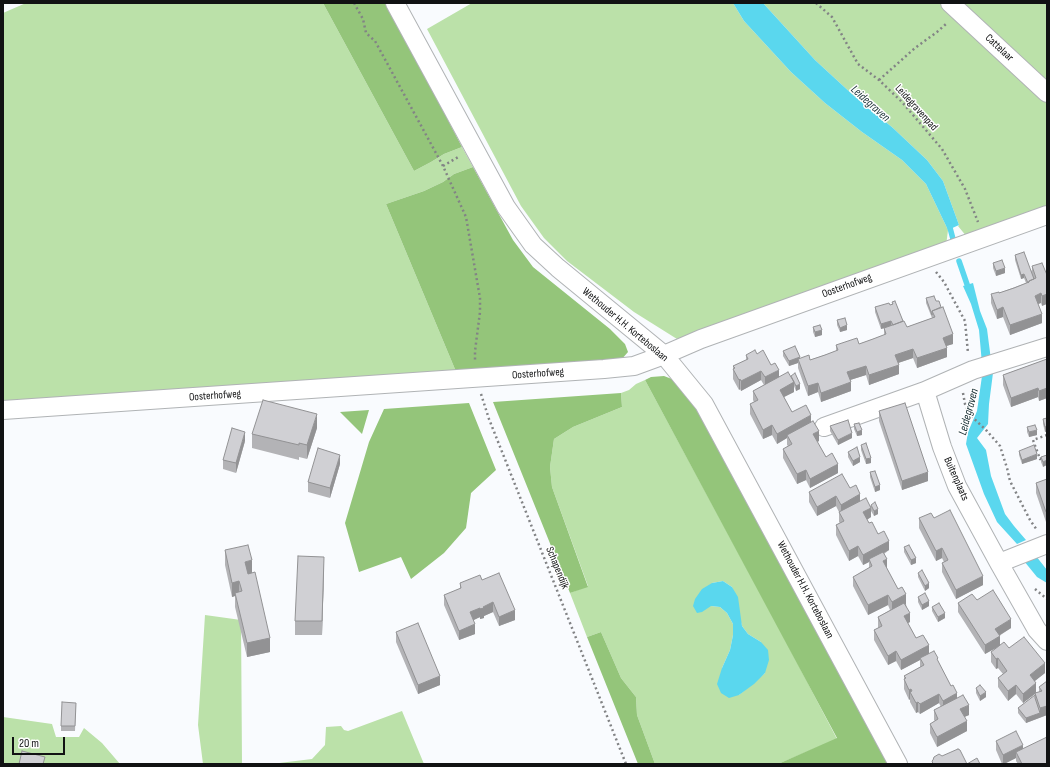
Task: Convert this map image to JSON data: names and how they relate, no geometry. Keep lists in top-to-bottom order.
{
  "streets": {
    "street": [
      "Cattelaar",
      "Oosterhofweg",
      "Wethouder H.H. Korteboslaan",
      "Buitenplaats"
    ],
    "path": ["Leidegravenpad", "Schapendijk"]
  },
  "crossings": [
    ["Leidegravenpad", "Oosterhofweg"],
    ["Oosterhofweg", "Wethouder H.H. Korteboslaan"],
    ["Oosterhofweg", "Schapendijk"]
  ],
  "water": ["Leidegraven"],
  "scale_bar": "20 m"
}
